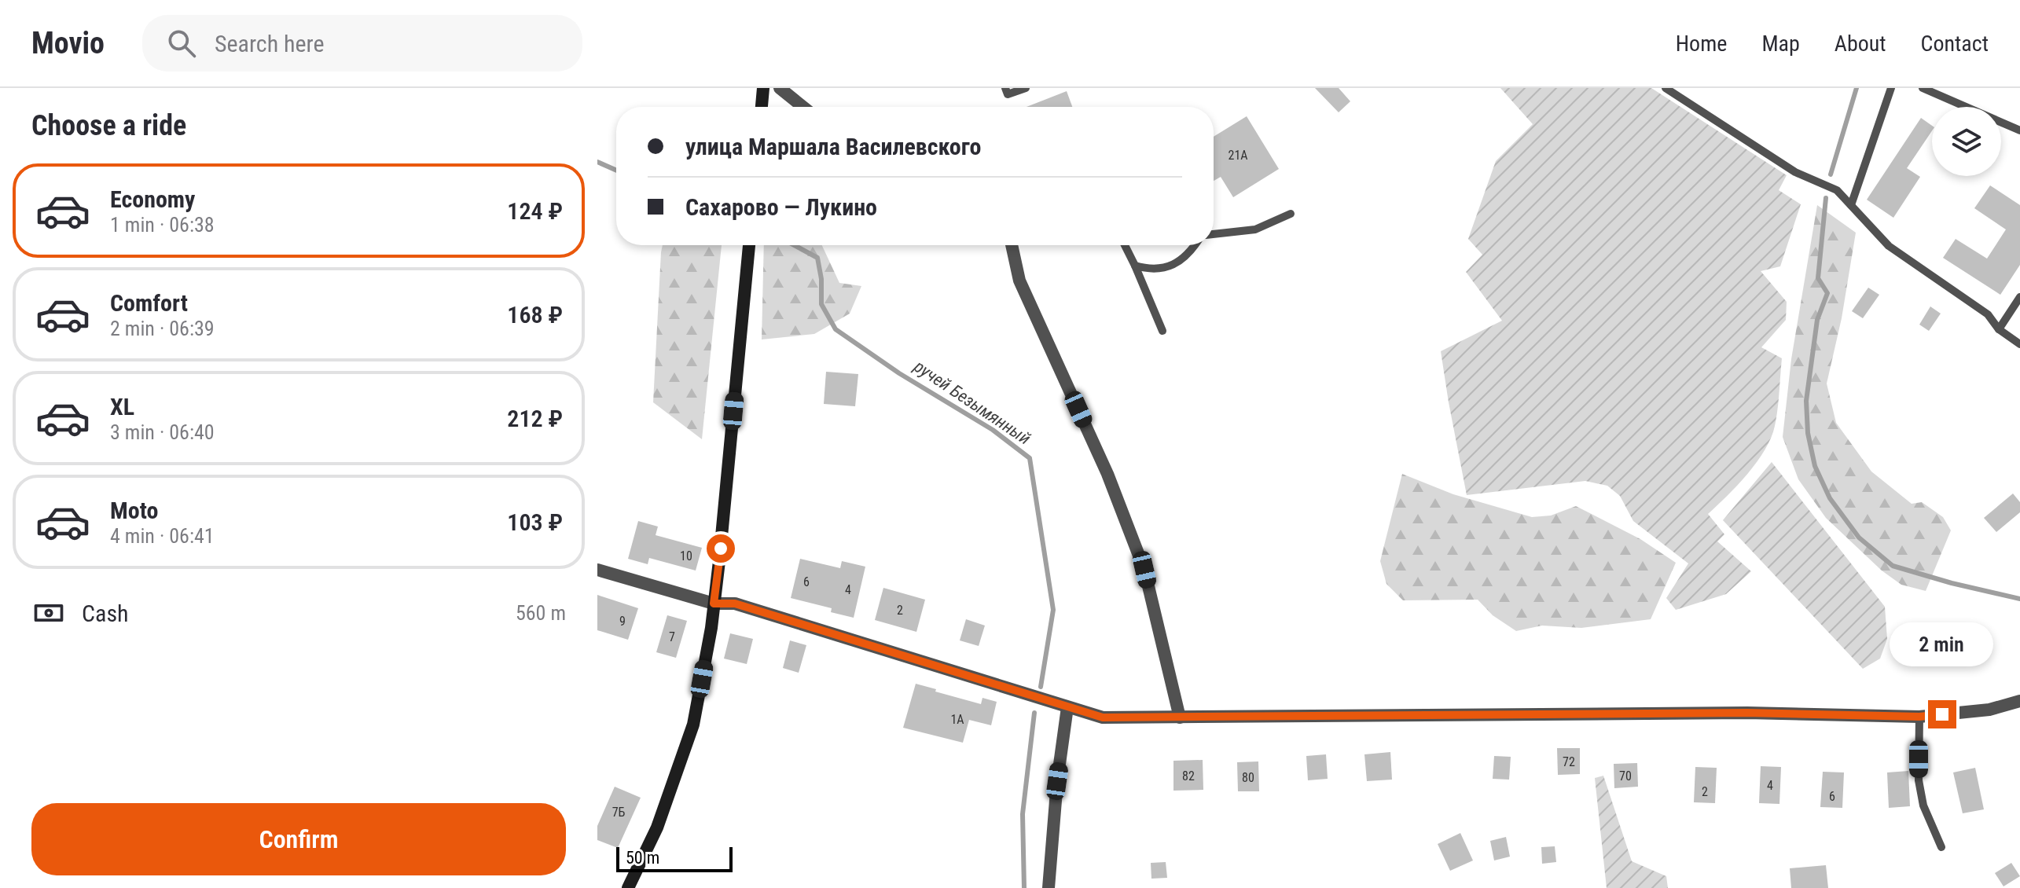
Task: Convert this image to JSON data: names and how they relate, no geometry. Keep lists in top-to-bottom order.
{
  "water": ["ручей Безымянный"],
  "house_numbers": [
    "21А",
    "10",
    "6",
    "4",
    "2",
    "9",
    "7",
    "1А",
    "72",
    "82",
    "70",
    "80",
    "4",
    "2",
    "6",
    "7Б"
  ],
  "scale_bar": "50 m",
  "page": {
    "header": "Movio",
    "search": "Search here",
    "nav": [
      "Home",
      "Map",
      "About",
      "Contact"
    ],
    "heading": "Choose a ride",
    "banner": ["улица Маршала Василевского", "Сахарово — Лукино"],
    "list": [
      {
        "name": "Economy",
        "note": "1 min · 06:38",
        "value": "124 ₽"
      },
      {
        "name": "Comfort",
        "note": "2 min · 06:39",
        "value": "168 ₽"
      },
      {
        "name": "XL",
        "note": "3 min · 06:40",
        "value": "212 ₽"
      },
      {
        "name": "Moto",
        "note": "4 min · 06:41",
        "value": "103 ₽"
      }
    ],
    "pay": ["Cash", "560 m"],
    "bubble": "2 min",
    "buttons": "Confirm",
    "scale": "50 m"
  }
}
